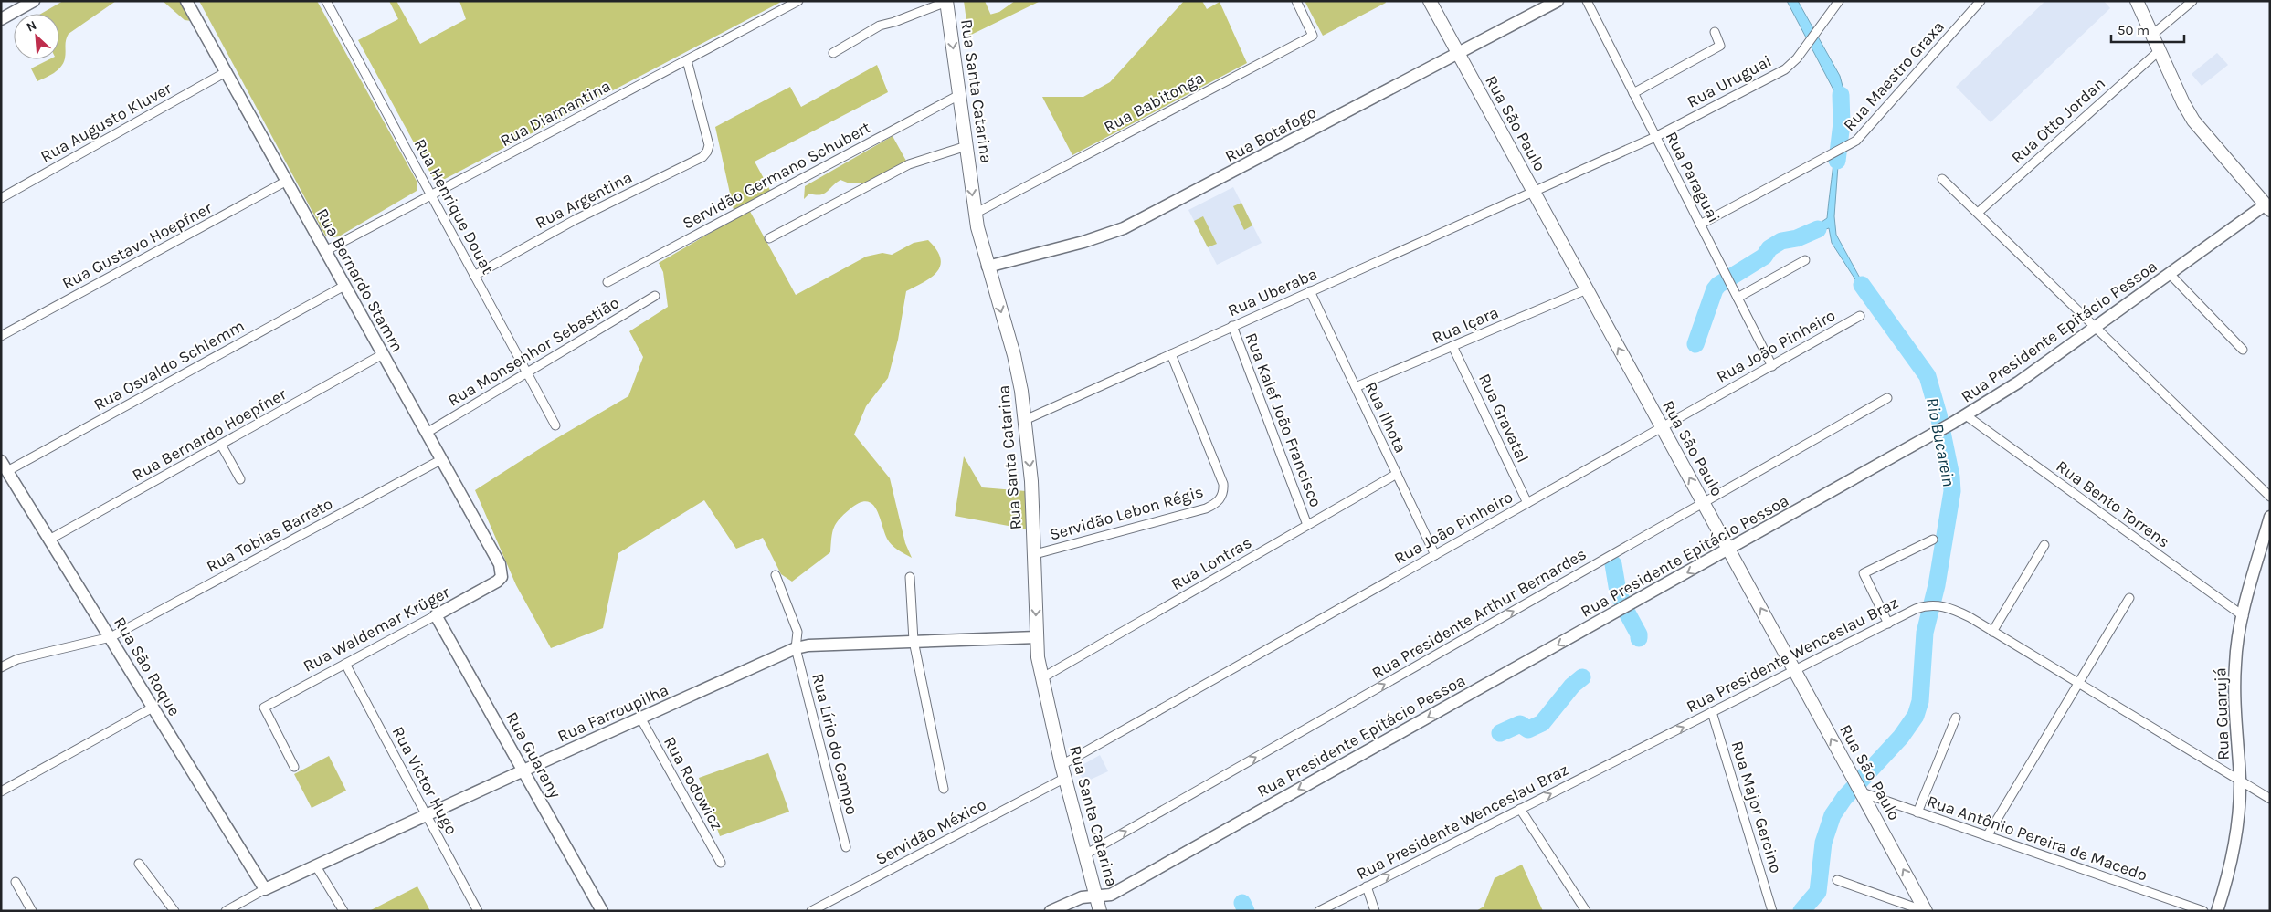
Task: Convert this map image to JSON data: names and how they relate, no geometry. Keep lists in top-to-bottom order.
{
  "streets": {
    "main road": ["Rua Santa Catarina", "Rua São Paulo"],
    "street": [
      "Rua Maestro Graxa",
      "Rua Uruguai",
      "Rua Babitonga",
      "Rua Diamantina",
      "Rua Otto Jordan",
      "Rua Augusto Kluver",
      "Rua Botafogo",
      "Servidão Germano Schubert",
      "Rua Paraguai",
      "Rua Argentina",
      "Rua Henrique Douat",
      "Rua Gustavo Hoepfner",
      "Rua Bernardo Stamm",
      "Rua Uberaba",
      "Rua Içara",
      "Rua Presidente Epitácio Pessoa",
      "Rua João Pinheiro",
      "Rua Monsenhor Sebastião",
      "Rua Osvaldo Schlemm",
      "Rua Ilhota",
      "Rua Gravatal",
      "Rua Kalef João Francisco",
      "Rua Bernardo Hoepfner",
      "Rua Bento Torrens",
      "Servidão Lebon Régis",
      "Rua Tobias Barreto",
      "Rua Lontras",
      "Rua Presidente Arthur Bernardes",
      "Rua Waldemar Krüger",
      "Rua Presidente Wenceslau Braz",
      "Rua São Roque",
      "Rua Farroupilha",
      "Rua Guarujá",
      "Rua Lírio do Campo",
      "Rua Guarany",
      "Rua Victor Hugo",
      "Rua Rodowicz",
      "Rua Major Gercino",
      "Servidão México",
      "Rua Antônio Pereira de Macedo"
    ]
  },
  "crossings": [
    ["Rua Maestro Graxa", "Rua Paraguai"],
    ["Rua Uruguai", "Rua São Paulo"],
    ["Rua Uruguai", "Rua Paraguai"],
    ["Rua Uruguai", "Rua Uberaba"],
    ["Rua Santa Catarina", "Rua Babitonga"],
    ["Rua Santa Catarina", "Rua Botafogo"],
    ["Rua Santa Catarina", "Servidão Germano Schubert"],
    ["Rua Santa Catarina", "Rua Uberaba"],
    ["Rua Santa Catarina", "Rua Presidente Epitácio Pessoa"],
    ["Rua Santa Catarina", "Rua João Pinheiro"],
    ["Rua Santa Catarina", "Servidão Lebon Régis"],
    ["Rua Santa Catarina", "Rua Lontras"],
    ["Rua Santa Catarina", "Rua Presidente Arthur Bernardes"],
    ["Rua Santa Catarina", "Rua Farroupilha"],
    ["Rua Santa Catarina", "Servidão México"],
    ["Rua Diamantina", "Rua Argentina"],
    ["Rua Diamantina", "Rua Henrique Douat"],
    ["Rua Diamantina", "Rua Bernardo Stamm"],
    ["Rua Augusto Kluver", "Rua Bernardo Stamm"],
    ["Rua São Paulo", "Rua Botafogo"],
    ["Rua São Paulo", "Rua Uberaba"],
    ["Rua São Paulo", "Rua Içara"],
    ["Rua São Paulo", "Rua Presidente Epitácio Pessoa"],
    ["Rua São Paulo", "Rua João Pinheiro"],
    ["Rua São Paulo", "Rua Presidente Arthur Bernardes"],
    ["Rua São Paulo", "Rua Presidente Wenceslau Braz"],
    ["Rua São Paulo", "Rua Antônio Pereira de Macedo"],
    ["Rua Paraguai", "Rua João Pinheiro"],
    ["Rua Argentina", "Rua Henrique Douat"],
    ["Rua Henrique Douat", "Rua Monsenhor Sebastião"],
    ["Rua Gustavo Hoepfner", "Rua Bernardo Stamm"],
    ["Rua Bernardo Stamm", "Rua Monsenhor Sebastião"],
    ["Rua Bernardo Stamm", "Rua Osvaldo Schlemm"],
    ["Rua Bernardo Stamm", "Rua Bernardo Hoepfner"],
    ["Rua Bernardo Stamm", "Rua Tobias Barreto"],
    ["Rua Bernardo Stamm", "Rua Waldemar Krüger"],
    ["Rua Uberaba", "Rua Ilhota"],
    ["Rua Uberaba", "Rua Kalef João Francisco"],
    ["Rua Uberaba", "Servidão Lebon Régis"],
    ["Rua Içara", "Rua Ilhota"],
    ["Rua Içara", "Rua Gravatal"],
    ["Rua Presidente Epitácio Pessoa", "Rua Bento Torrens"],
    ["Rua João Pinheiro", "Rua Ilhota"],
    ["Rua João Pinheiro", "Rua Gravatal"],
    ["Rua Osvaldo Schlemm", "Rua São Roque"],
    ["Rua Ilhota", "Rua Lontras"],
    ["Rua Kalef João Francisco", "Rua Lontras"],
    ["Rua Bernardo Hoepfner", "Rua São Roque"],
    ["Rua Bento Torrens", "Rua Guarujá"],
    ["Rua Tobias Barreto", "Rua São Roque"],
    ["Rua Waldemar Krüger", "Rua Guarany"],
    ["Rua Waldemar Krüger", "Rua Victor Hugo"],
    ["Rua Presidente Wenceslau Braz", "Rua Guarujá"],
    ["Rua Presidente Wenceslau Braz", "Rua Major Gercino"],
    ["Rua São Roque", "Rua Farroupilha"],
    ["Rua Farroupilha", "Rua Lírio do Campo"],
    ["Rua Farroupilha", "Rua Guarany"],
    ["Rua Farroupilha", "Rua Victor Hugo"],
    ["Rua Farroupilha", "Rua Rodowicz"]
  ],
  "one_way": [
    "Rua Santa Catarina",
    "Rua São Paulo",
    "Rua Presidente Epitácio Pessoa",
    "Rua Presidente Arthur Bernardes",
    "Rua Presidente Wenceslau Braz"
  ],
  "water": ["Rio Bucarein"],
  "scale_bar": "50 m",
  "north": "top left"
}
